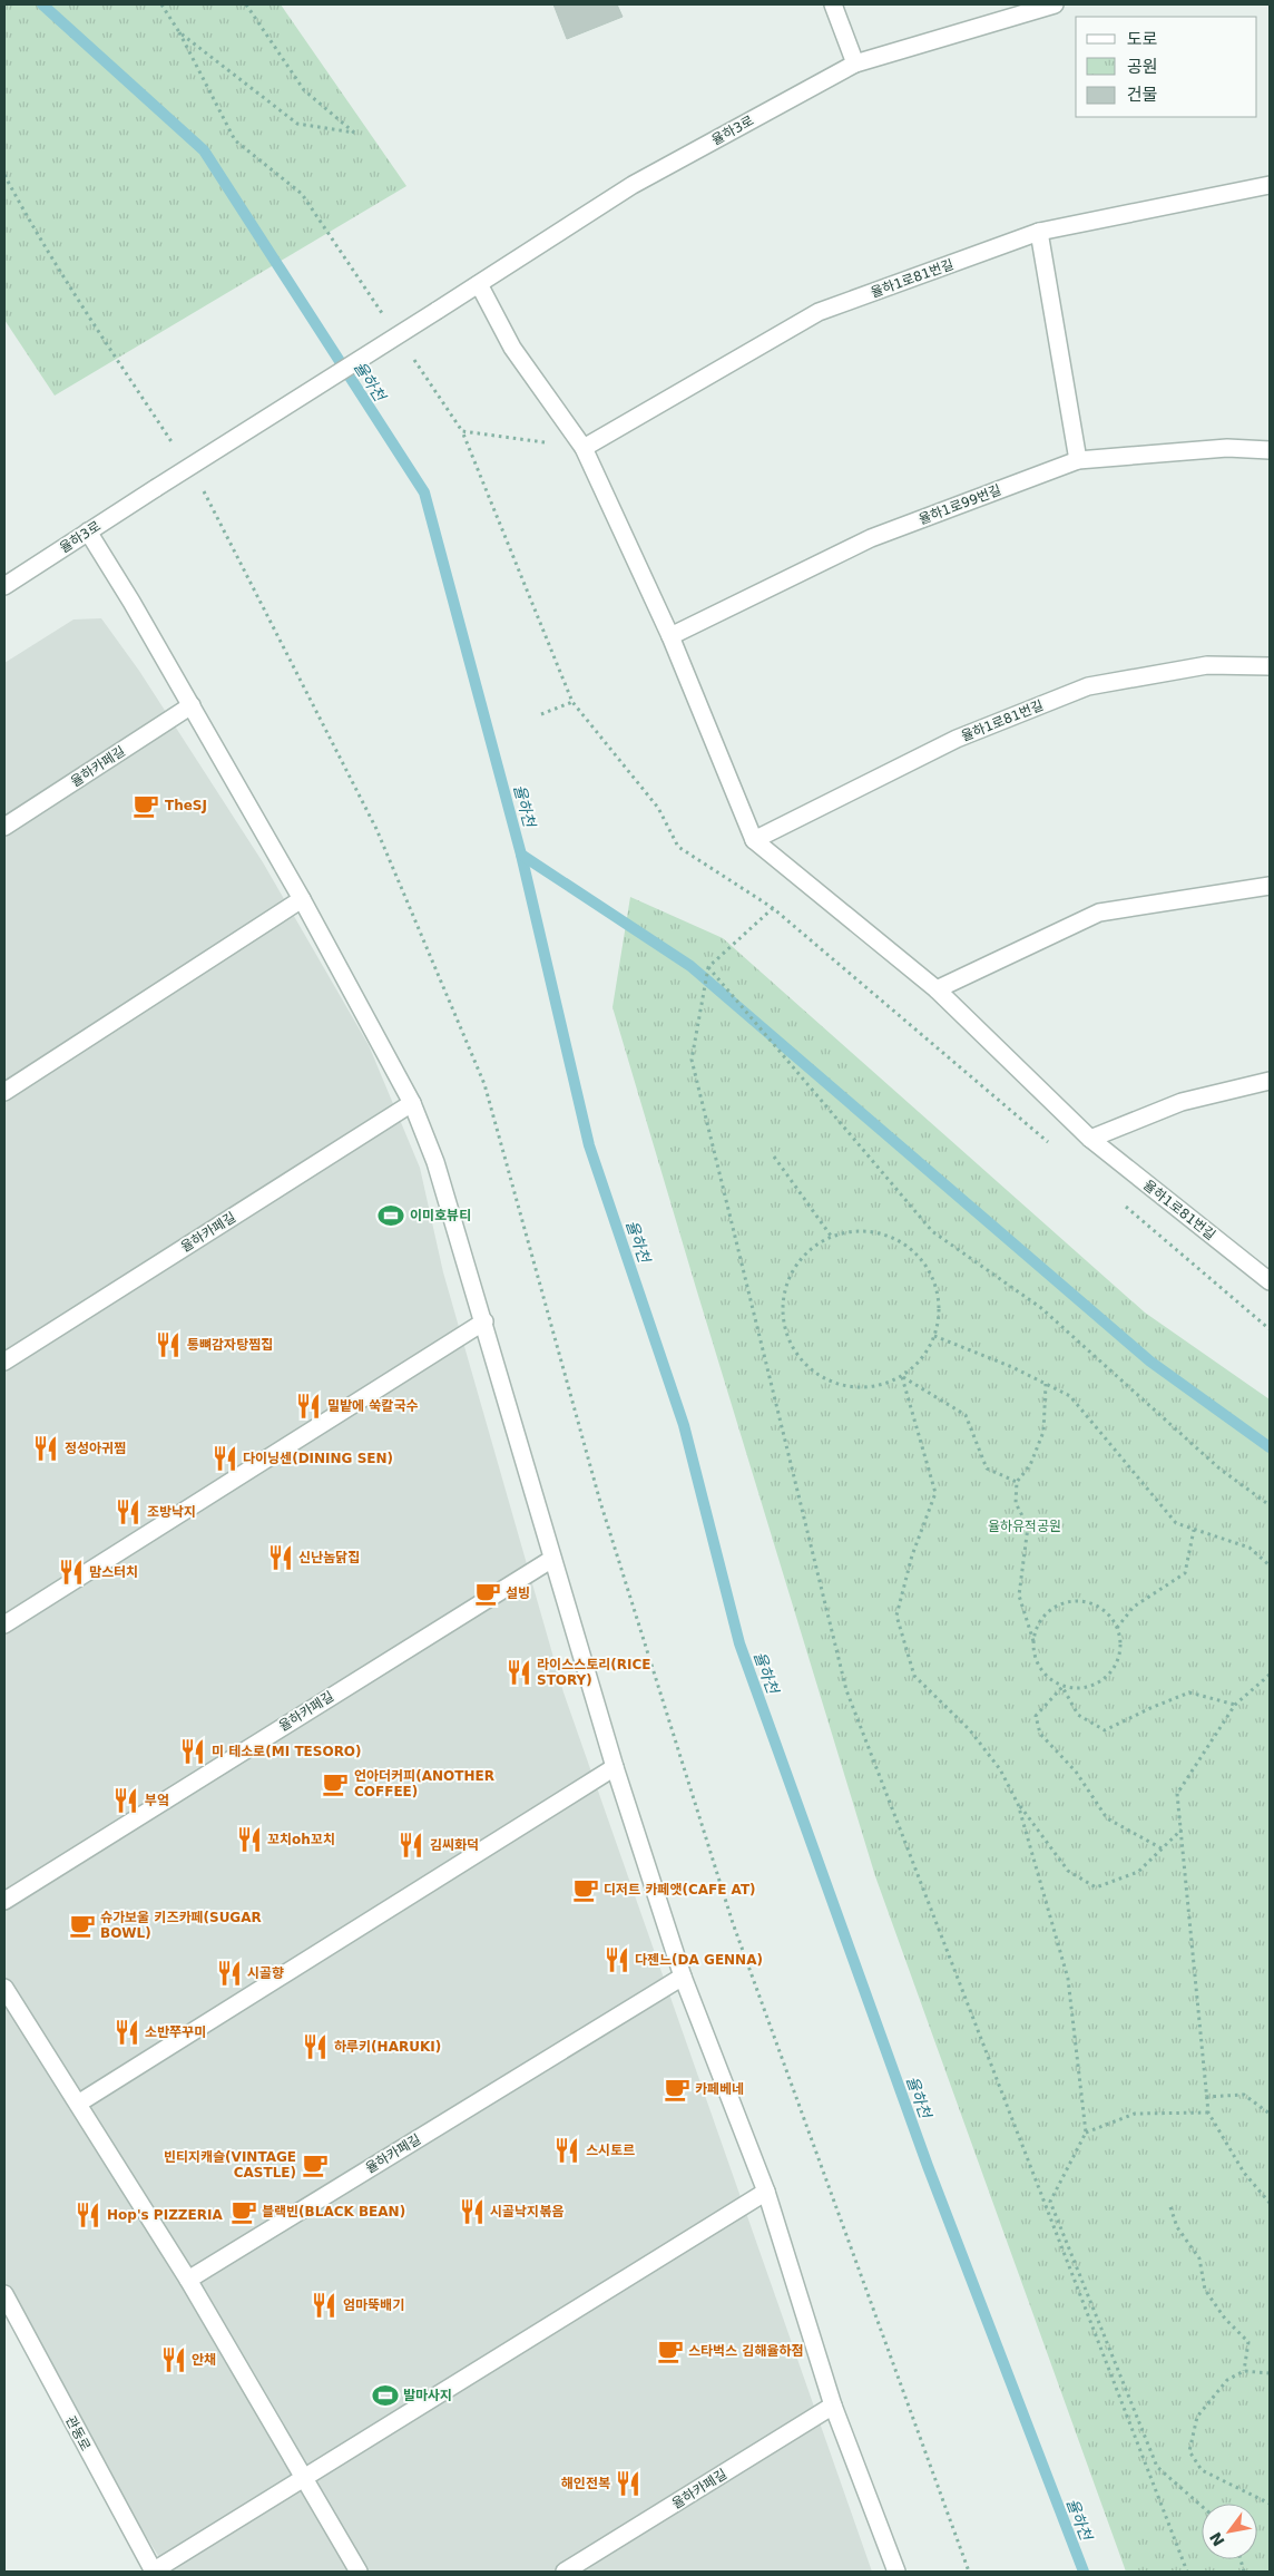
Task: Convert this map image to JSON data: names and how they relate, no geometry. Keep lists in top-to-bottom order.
{
  "streets": {
    "street": [
      "율하3로",
      "율하1로81번길",
      "율하1로99번길",
      "율하카페길",
      "관동로"
    ]
  },
  "crossings": [
    ["율하3로", "율하1로81번길"],
    ["율하1로81번길", "율하1로99번길"]
  ],
  "water": ["율하천"],
  "parks": ["율하유적공원"],
  "places": {
    "cafe": [
      "TheSJ",
      "설빙",
      "언아더커피(ANOTHER COFFEE)",
      "디저트 카페앳(CAFE AT)",
      "슈가보울 키즈카페(SUGAR BOWL)",
      "카페베네",
      "빈티지캐슬(VINTAGE CASTLE)",
      "블랙빈(BLACK BEAN)",
      "스타벅스 김해율하점"
    ],
    "sports": ["이미호뷰티", "발마사지"],
    "restaurant": [
      "통뼈감자탕찜집",
      "밀밭에 쑥칼국수",
      "정성아귀찜",
      "다이닝센(DINING SEN)",
      "조방낙지",
      "신난놈닭집",
      "맘스터치",
      "라이스스토리(RICE STORY)",
      "미 테소로(MI TESORO)",
      "부엌",
      "꼬치oh꼬치",
      "김씨화덕",
      "다젠느(DA GENNA)",
      "시골향",
      "소반쭈꾸미",
      "하루키(HARUKI)",
      "스시토르",
      "시골낙지볶음",
      "Hop's PIZZERIA",
      "엄마뚝배기",
      "안채",
      "해인전복"
    ]
  },
  "legend": ["도로", "공원", "건물"],
  "north": "bottom left"
}
